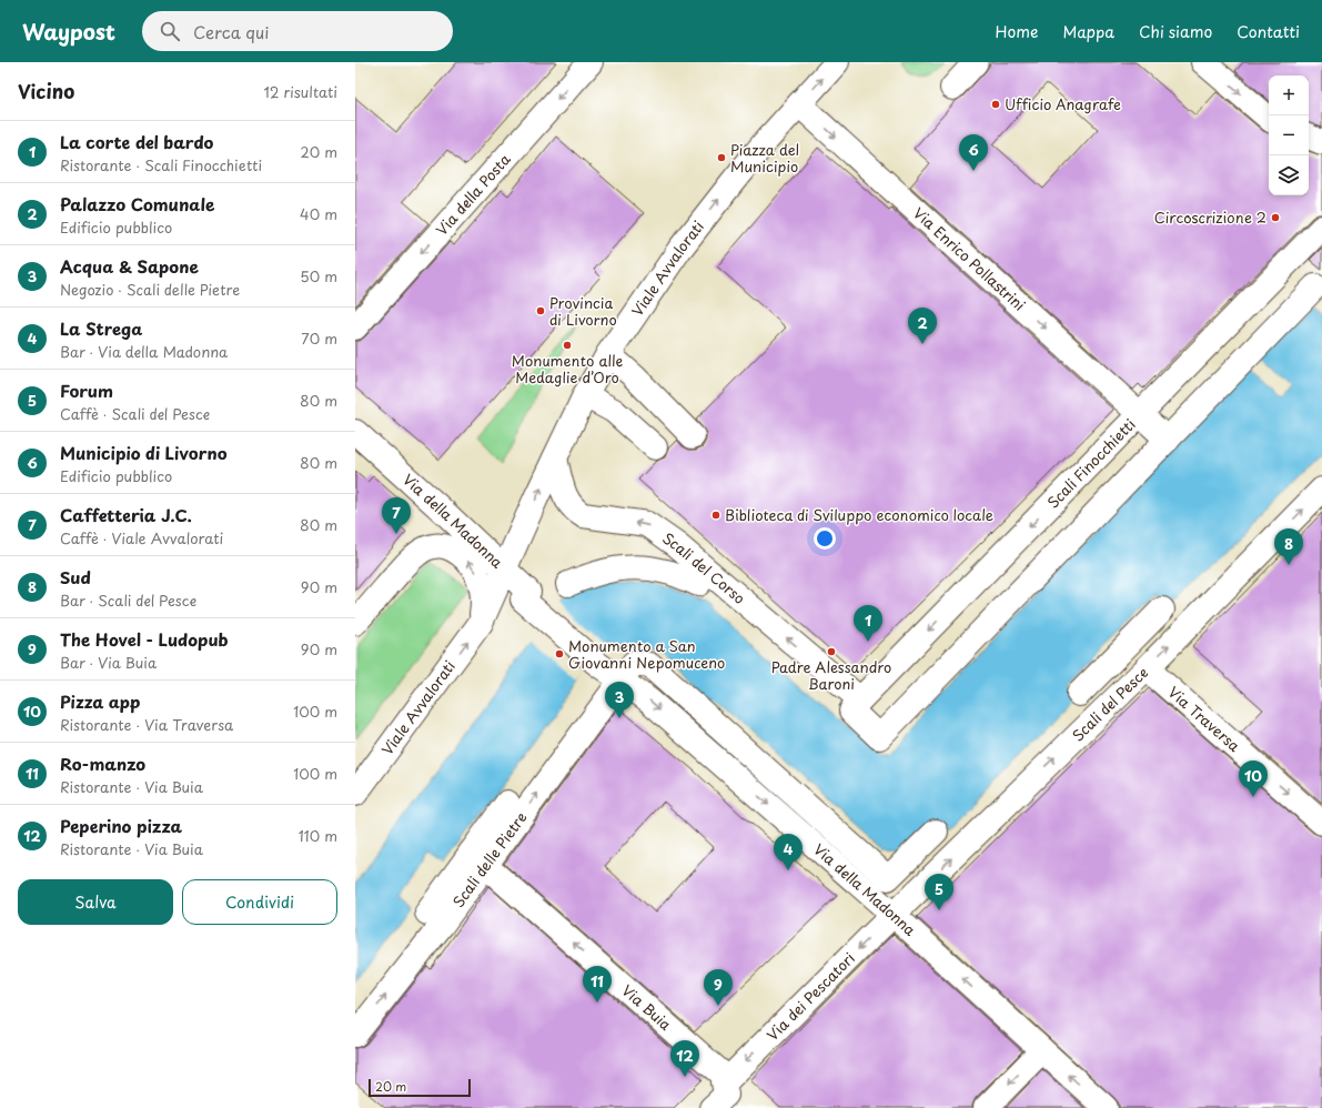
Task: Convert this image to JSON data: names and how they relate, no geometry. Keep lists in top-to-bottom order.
{
  "streets": {
    "street": [
      "Via della Posta",
      "Via Enrico Pollastrini",
      "Viale Avvalorati",
      "Scali Finocchietti",
      "Via della Madonna",
      "Scali del Corso",
      "Scali del Pesce",
      "Via Traversa",
      "Scali delle Pietre",
      "Via dei Pescatori",
      "Via Buia"
    ]
  },
  "crossings": [
    ["Via Enrico Pollastrini", "Viale Avvalorati"],
    ["Via Enrico Pollastrini", "Scali Finocchietti"],
    ["Viale Avvalorati", "Via della Madonna"],
    ["Viale Avvalorati", "Scali del Corso"],
    ["Scali Finocchietti", "Scali del Corso"],
    ["Via della Madonna", "Scali del Pesce"],
    ["Via della Madonna", "Scali delle Pietre"],
    ["Via della Madonna", "Via dei Pescatori"],
    ["Scali del Pesce", "Via Traversa"],
    ["Scali del Pesce", "Via dei Pescatori"],
    ["Scali delle Pietre", "Via Buia"],
    ["Via dei Pescatori", "Via Buia"]
  ],
  "one_way": [
    "Via della Posta",
    "Via Enrico Pollastrini",
    "Scali Finocchietti",
    "Scali del Corso",
    "Via Traversa",
    "Via Buia"
  ],
  "places": [
    "Ufficio Anagrafe",
    "Piazza del Municipio",
    "Circoscrizione 2",
    "Provincia di Livorno",
    "Monumento alle Medaglie d’Oro",
    "Biblioteca di Sviluppo economico locale",
    "Padre Alessandro Baroni",
    "Monumento a San Giovanni Nepomuceno"
  ],
  "scale_bar": "20 m",
  "page": {
    "header": "Waypost",
    "search": "Cerca qui",
    "nav": [
      "Home",
      "Mappa",
      "Chi siamo",
      "Contatti"
    ],
    "heading": ["Vicino", "12 risultati"],
    "map_buttons": ["+", "−"],
    "list": [
      {
        "mark": "1",
        "name": "La corte del bardo",
        "note": "Ristorante · Scali Finocchietti",
        "value": "20 m"
      },
      {
        "mark": "2",
        "name": "Palazzo Comunale",
        "note": "Edificio pubblico",
        "value": "40 m"
      },
      {
        "mark": "3",
        "name": "Acqua & Sapone",
        "note": "Negozio · Scali delle Pietre",
        "value": "50 m"
      },
      {
        "mark": "4",
        "name": "La Strega",
        "note": "Bar · Via della Madonna",
        "value": "70 m"
      },
      {
        "mark": "5",
        "name": "Forum",
        "note": "Caffè · Scali del Pesce",
        "value": "80 m"
      },
      {
        "mark": "6",
        "name": "Municipio di Livorno",
        "note": "Edificio pubblico",
        "value": "80 m"
      },
      {
        "mark": "7",
        "name": "Caffetteria J.C.",
        "note": "Caffè · Viale Avvalorati",
        "value": "80 m"
      },
      {
        "mark": "8",
        "name": "Sud",
        "note": "Bar · Scali del Pesce",
        "value": "90 m"
      },
      {
        "mark": "9",
        "name": "The Hovel - Ludopub",
        "note": "Bar · Via Buia",
        "value": "90 m"
      },
      {
        "mark": "10",
        "name": "Pizza app",
        "note": "Ristorante · Via Traversa",
        "value": "100 m"
      },
      {
        "mark": "11",
        "name": "Ro-manzo",
        "note": "Ristorante · Via Buia",
        "value": "100 m"
      },
      {
        "mark": "12",
        "name": "Peperino pizza",
        "note": "Ristorante · Via Buia",
        "value": "110 m"
      }
    ],
    "pins": [
      "6",
      "2",
      "7",
      "8",
      "1",
      "3",
      "10",
      "4",
      "5",
      "11",
      "9",
      "12"
    ],
    "buttons": ["Salva", "Condividi"],
    "scale": "20 m"
  }
}
